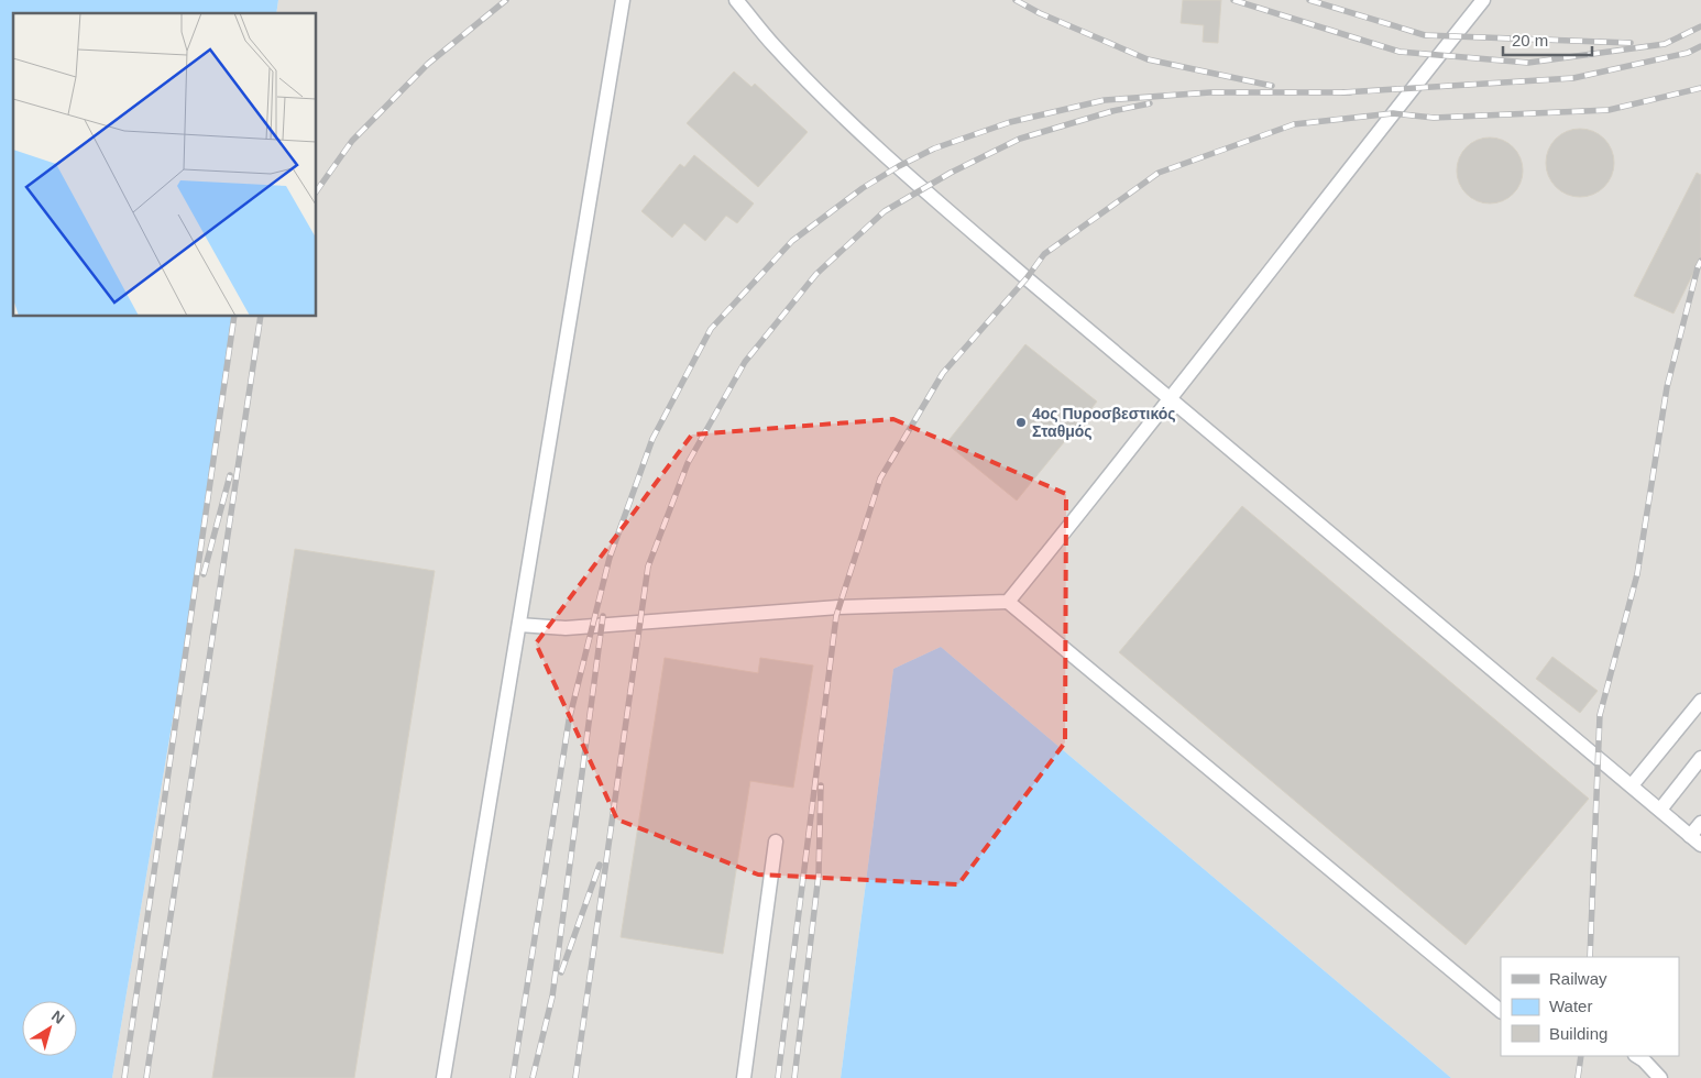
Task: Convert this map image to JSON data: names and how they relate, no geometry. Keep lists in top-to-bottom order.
{
  "places": ["4ος Πυροσβεστικός Σταθμός"],
  "legend": ["Railway", "Water", "Building"],
  "scale_bar": "20 m",
  "north": "top right"
}
